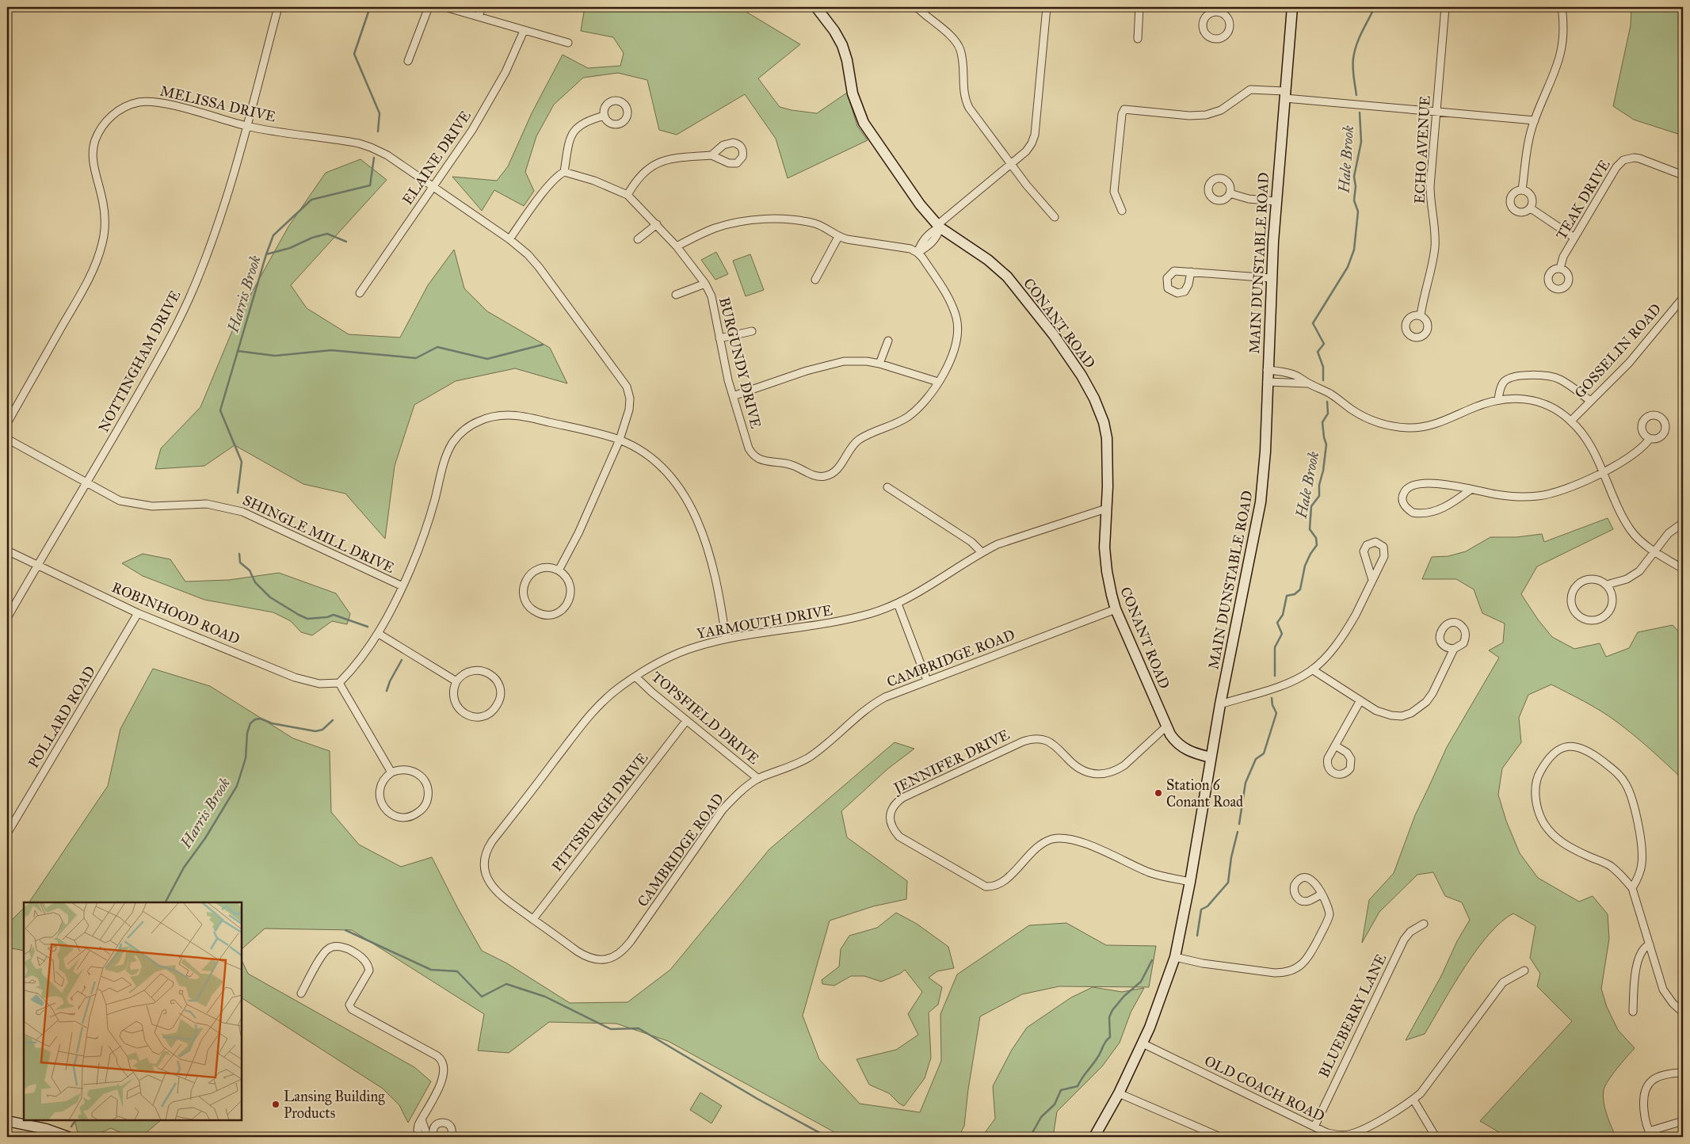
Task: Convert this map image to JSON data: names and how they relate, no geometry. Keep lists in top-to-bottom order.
{
  "streets": {
    "main road": ["MAIN DUNSTABLE ROAD", "CONANT ROAD"],
    "street": [
      "MELISSA DRIVE",
      "ECHO AVENUE",
      "ELAINE DRIVE",
      "TEAK DRIVE",
      "GOSSELIN ROAD",
      "NOTTINGHAM DRIVE",
      "BURGUNDY DRIVE",
      "SHINGLE MILL DRIVE",
      "ROBINHOOD ROAD",
      "YARMOUTH DRIVE",
      "CAMBRIDGE ROAD",
      "POLLARD ROAD",
      "TOPSFIELD DRIVE",
      "JENNIFER DRIVE",
      "PITTSBURGH DRIVE",
      "BLUEBERRY LANE",
      "OLD COACH ROAD"
    ]
  },
  "crossings": [
    ["MELISSA DRIVE", "ELAINE DRIVE"],
    ["MELISSA DRIVE", "NOTTINGHAM DRIVE"],
    ["MAIN DUNSTABLE ROAD", "CONANT ROAD"],
    ["MAIN DUNSTABLE ROAD", "JENNIFER DRIVE"],
    ["MAIN DUNSTABLE ROAD", "OLD COACH ROAD"],
    ["CONANT ROAD", "YARMOUTH DRIVE"],
    ["CONANT ROAD", "CAMBRIDGE ROAD"],
    ["CONANT ROAD", "JENNIFER DRIVE"],
    ["NOTTINGHAM DRIVE", "SHINGLE MILL DRIVE"],
    ["NOTTINGHAM DRIVE", "ROBINHOOD ROAD"],
    ["ROBINHOOD ROAD", "POLLARD ROAD"],
    ["YARMOUTH DRIVE", "CAMBRIDGE ROAD"],
    ["YARMOUTH DRIVE", "TOPSFIELD DRIVE"],
    ["YARMOUTH DRIVE", "PITTSBURGH DRIVE"],
    ["CAMBRIDGE ROAD", "TOPSFIELD DRIVE"],
    ["CAMBRIDGE ROAD", "PITTSBURGH DRIVE"],
    ["TOPSFIELD DRIVE", "PITTSBURGH DRIVE"],
    ["BLUEBERRY LANE", "OLD COACH ROAD"]
  ],
  "water": ["Hale Brook", "Harris Brook"],
  "places": ["Station 6 Conant Road", "Lansing Building Products"]
}
